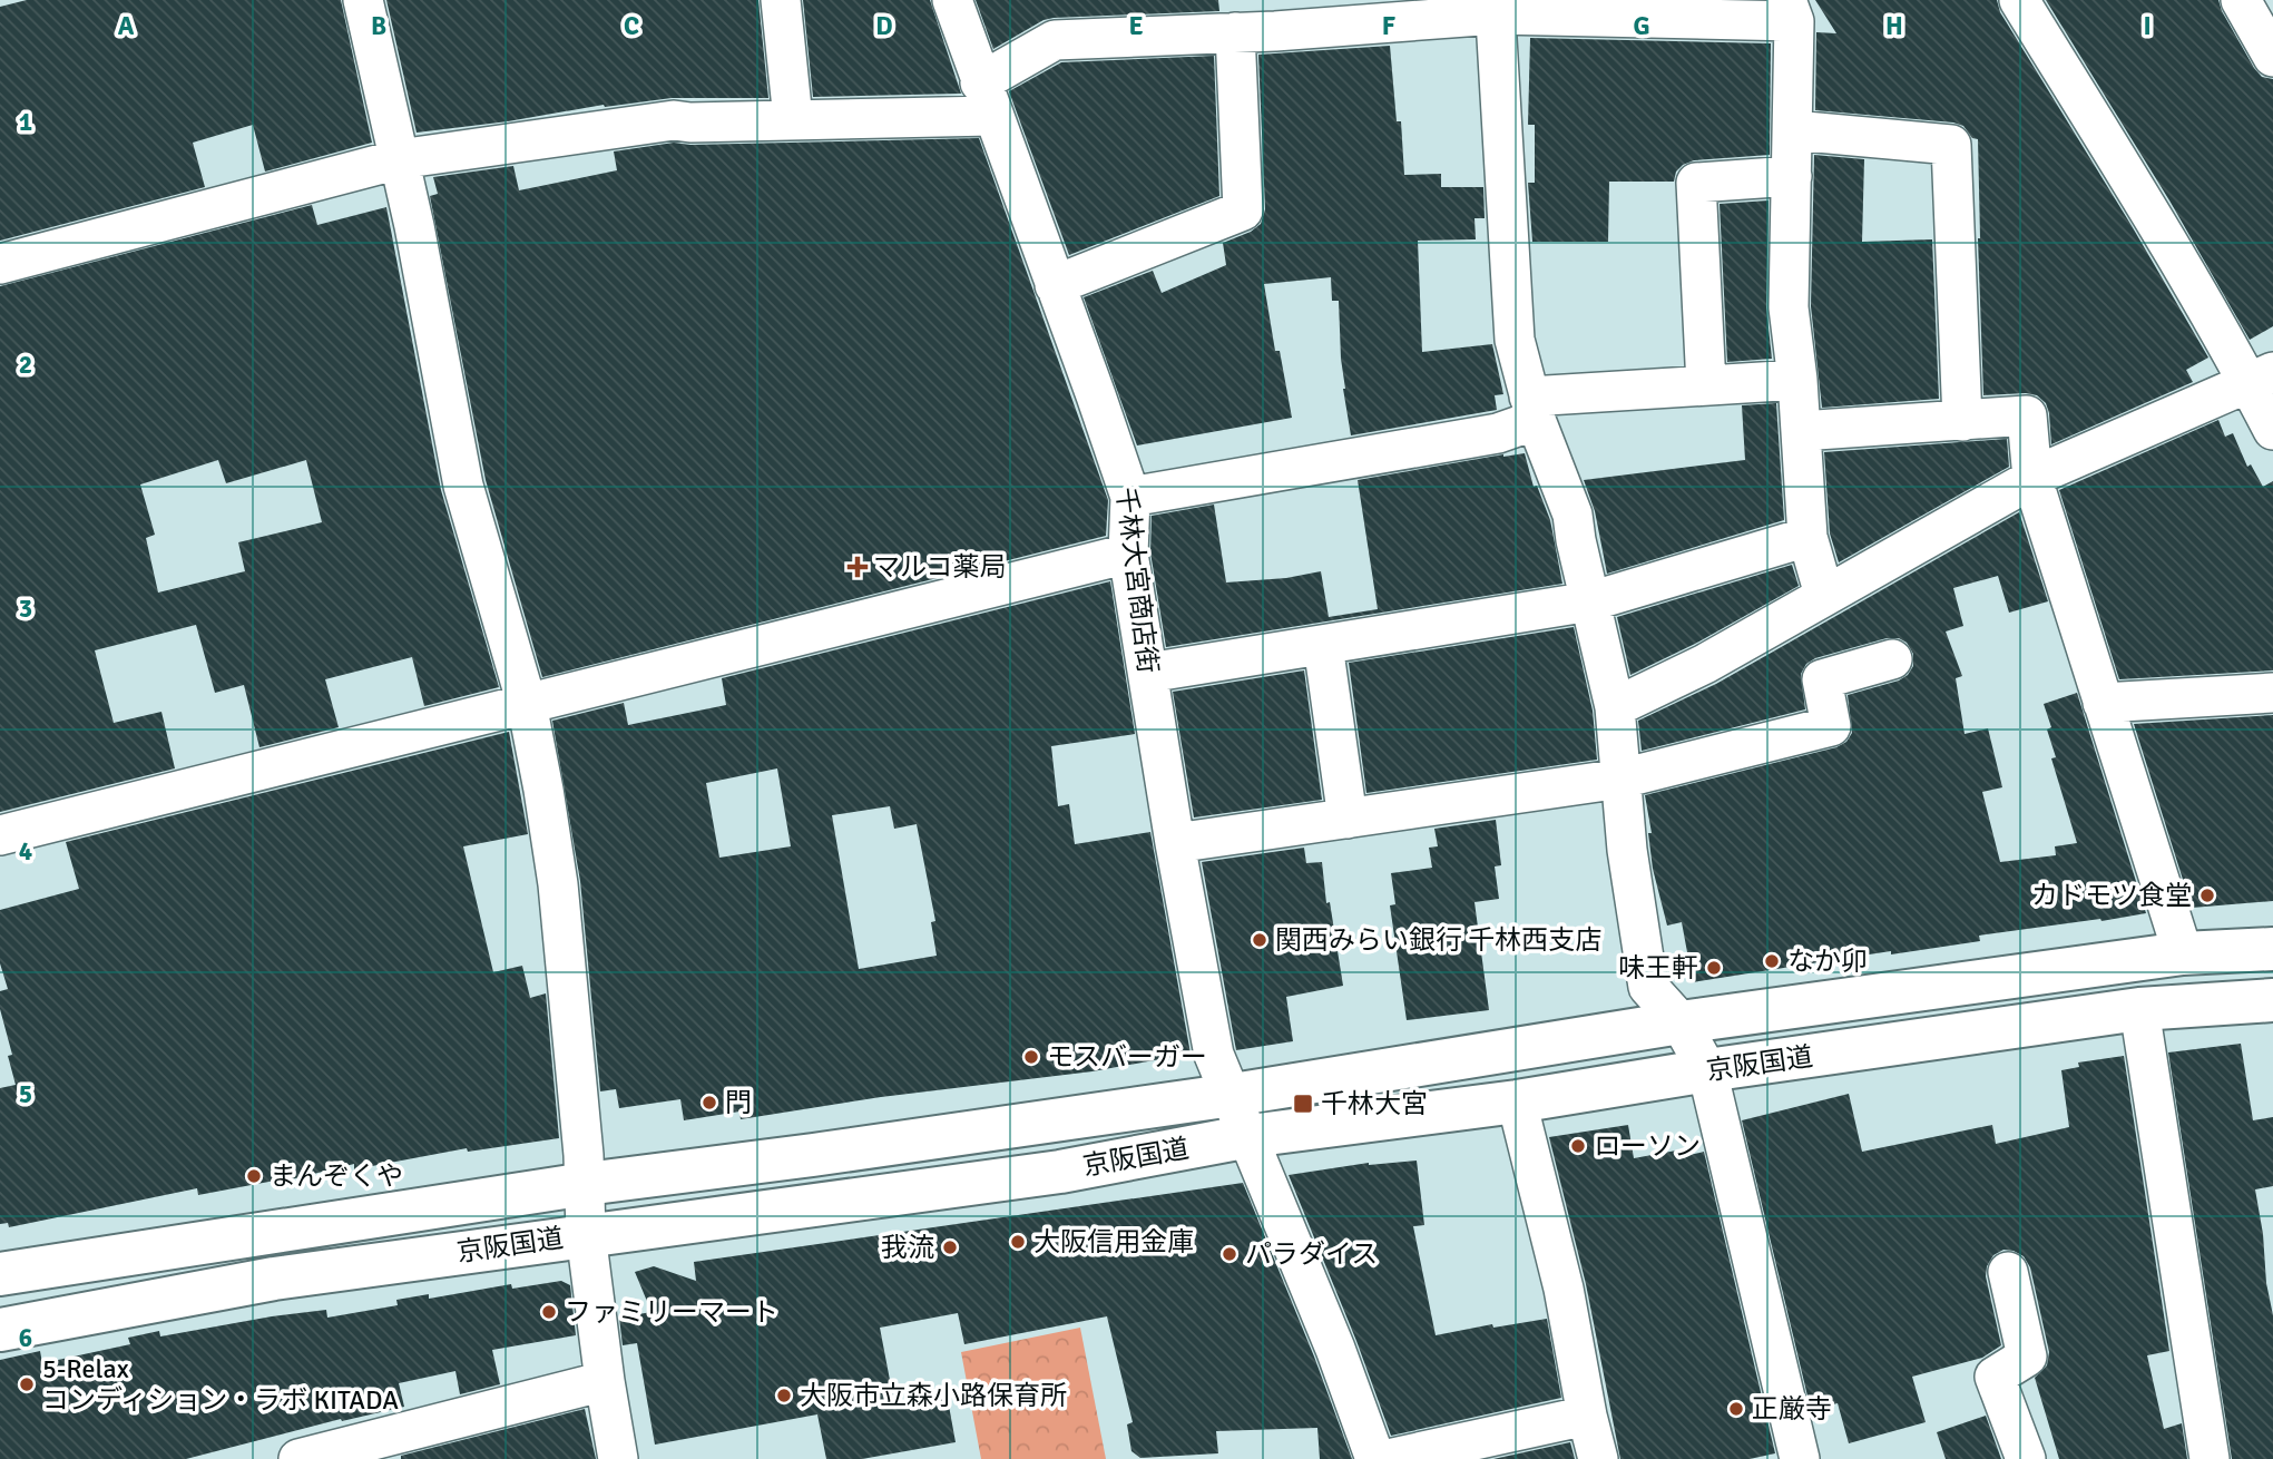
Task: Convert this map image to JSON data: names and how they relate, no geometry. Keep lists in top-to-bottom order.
{
  "streets": {
    "highway": ["京阪国道"],
    "street": ["千林大宮商店街"]
  },
  "crossings": [
    ["千林大宮商店街", "京阪国道"]
  ],
  "places": {
    "health": ["マルコ薬局"],
    "other": [
      "カドモツ食堂",
      "関西みらい銀行 千林西支店",
      "なか卯",
      "味王軒",
      "モスバーガー",
      "門",
      "ローソン",
      "まんぞくや",
      "大阪信用金庫",
      "我流",
      "パラダイス",
      "ファミリーマート",
      "5-Relax コンディション・ラボ KITADA",
      "大阪市立森小路保育所",
      "正厳寺"
    ],
    "transit": ["千林大宮"]
  },
  "grid": {
    "columns": [
      "A",
      "B",
      "C",
      "D",
      "E",
      "F",
      "G",
      "H",
      "I"
    ],
    "rows": [
      "1",
      "2",
      "3",
      "4",
      "5",
      "6"
    ]
  }
}
